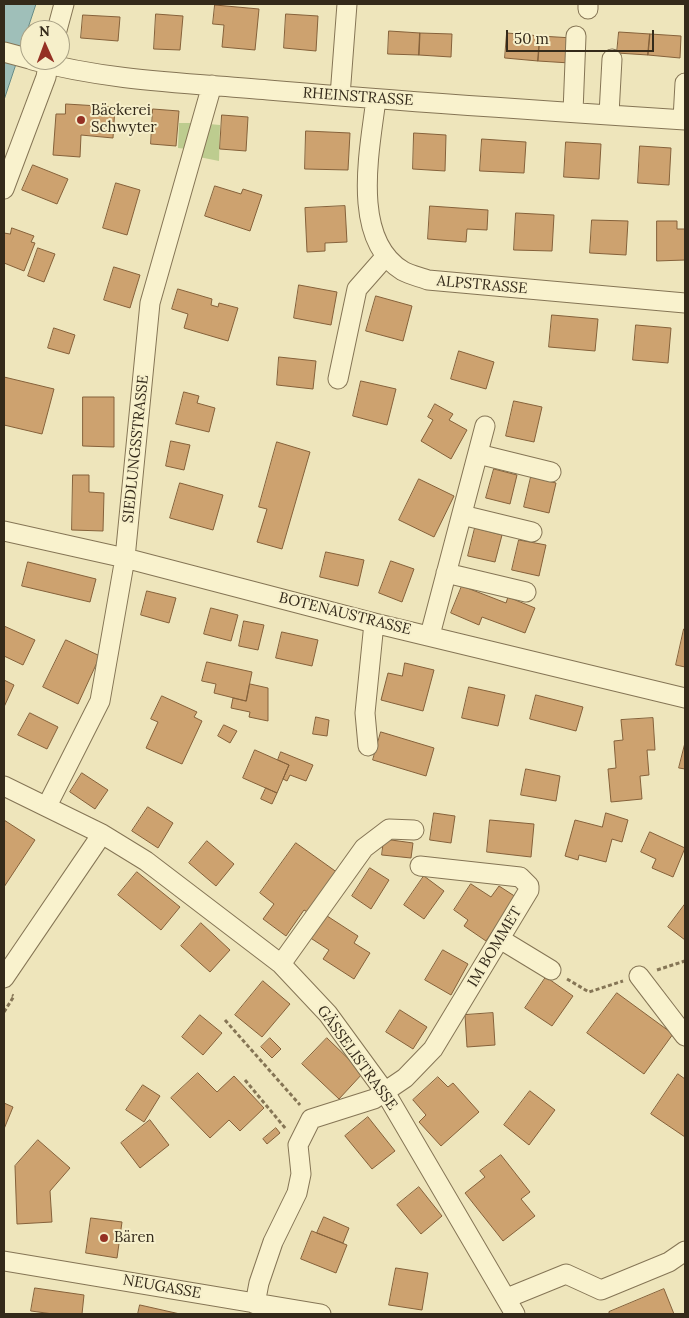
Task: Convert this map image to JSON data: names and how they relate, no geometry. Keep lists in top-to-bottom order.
{
  "streets": {
    "street": [
      "RHEINSTRASSE",
      "ALPSTRASSE",
      "SIEDLUNGSSTRASSE",
      "BOTENAUSTRASSE",
      "IM BOMMET",
      "GÄSSELISTRASSE",
      "NEUGASSE"
    ]
  },
  "crossings": [
    ["RHEINSTRASSE", "ALPSTRASSE"],
    ["RHEINSTRASSE", "SIEDLUNGSSTRASSE"],
    ["SIEDLUNGSSTRASSE", "BOTENAUSTRASSE"],
    ["SIEDLUNGSSTRASSE", "GÄSSELISTRASSE"],
    ["IM BOMMET", "GÄSSELISTRASSE"]
  ],
  "places": ["Bäckerei Schwyter", "Bären"],
  "scale_bar": "50 m",
  "north": "top"
}
